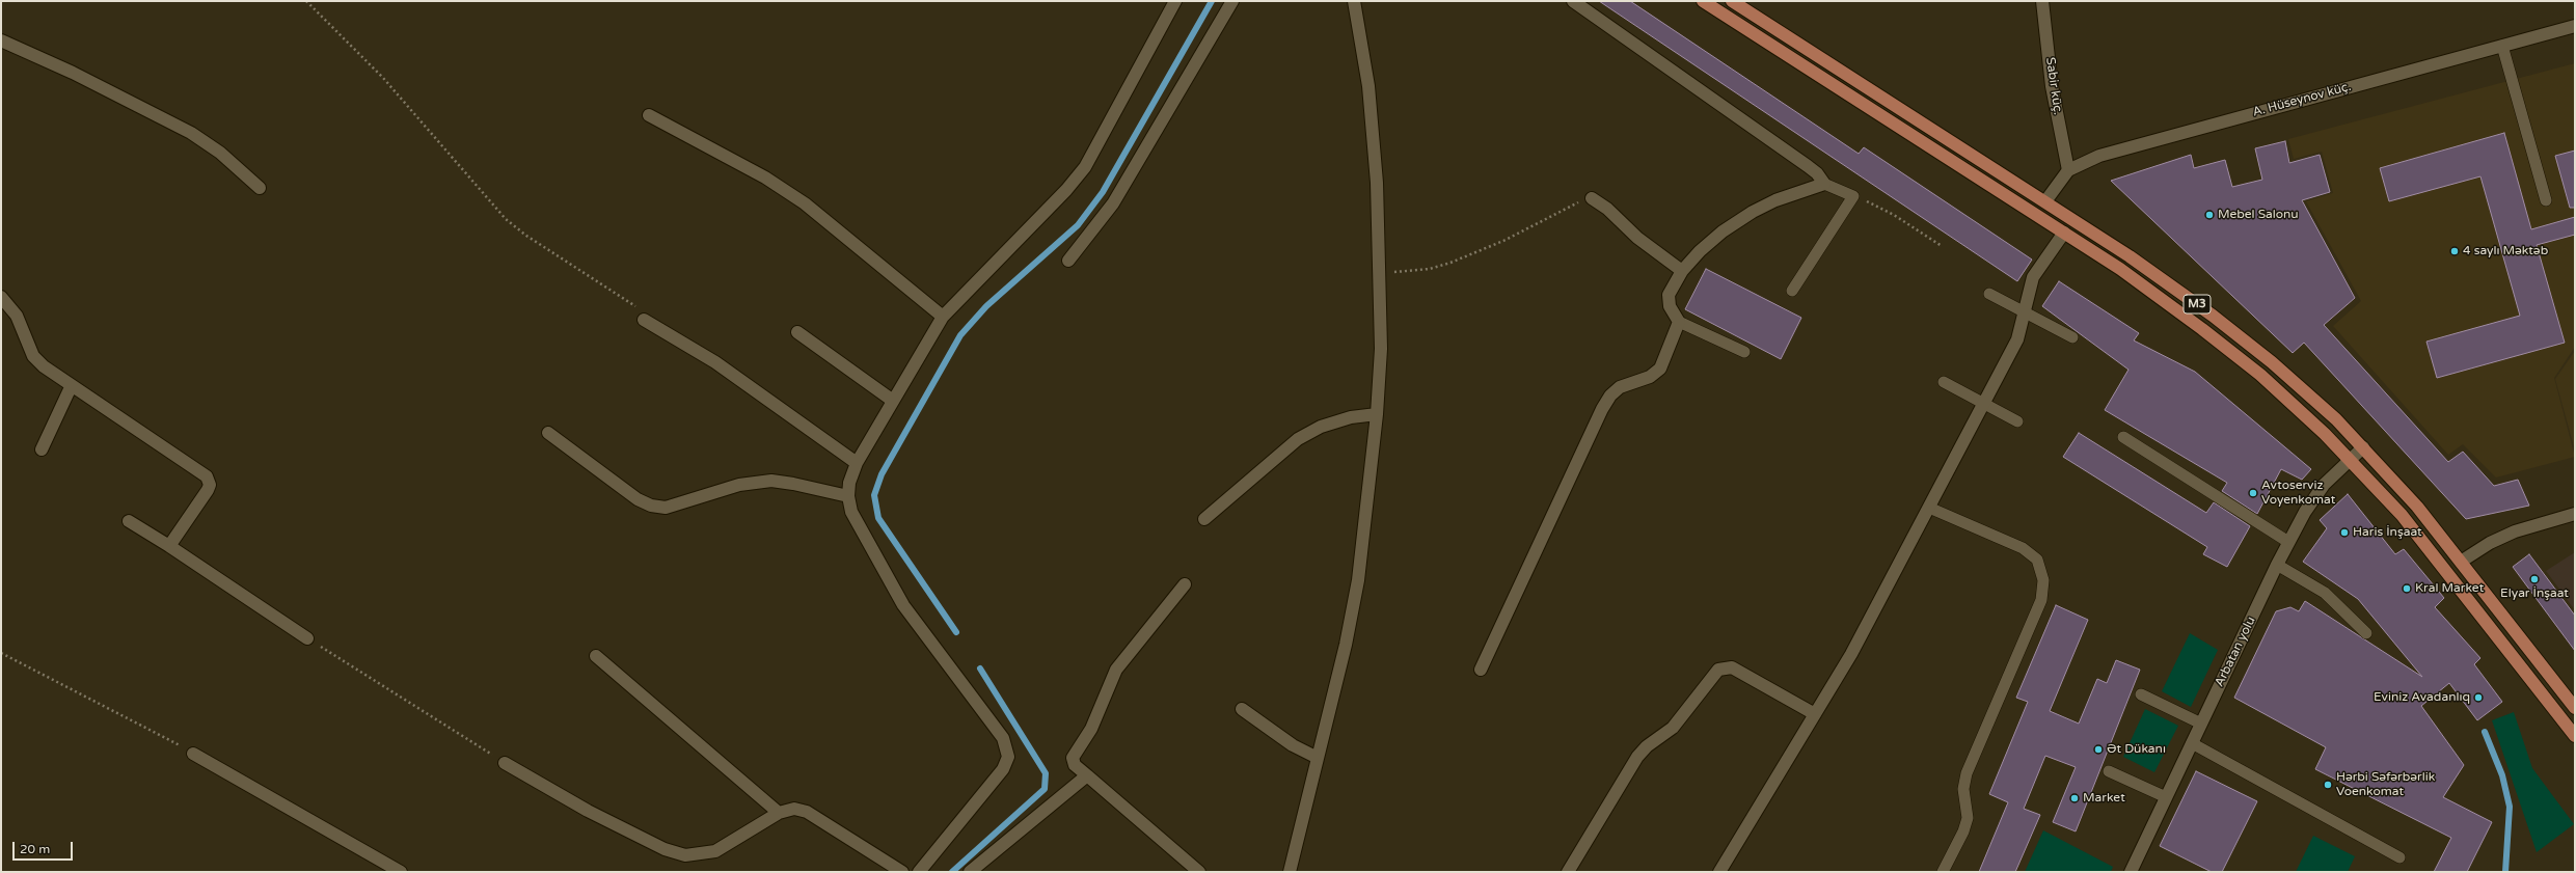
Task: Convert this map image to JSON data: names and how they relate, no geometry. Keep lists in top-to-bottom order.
{
  "streets": {
    "main road": ["M3"],
    "street": ["Sabir küç.", "A. Hüseynov küç.", "Arbatan yolu"]
  },
  "crossings": [
    ["Sabir küç.", "A. Hüseynov küç."],
    ["A. Hüseynov küç.", "M3"],
    ["M3", "Arbatan yolu"]
  ],
  "places": [
    "Mebel Salonu",
    "4 saylı Məktəb",
    "Avtoserviz Voyenkomat",
    "Haris İnşaat",
    "Elyar İnşaat",
    "Kral Market",
    "Eviniz Avadanlıq",
    "Ət Dükanı",
    "Hərbi Səfərbərlik Voenkomat",
    "Market"
  ],
  "scale_bar": "20 m"
}
